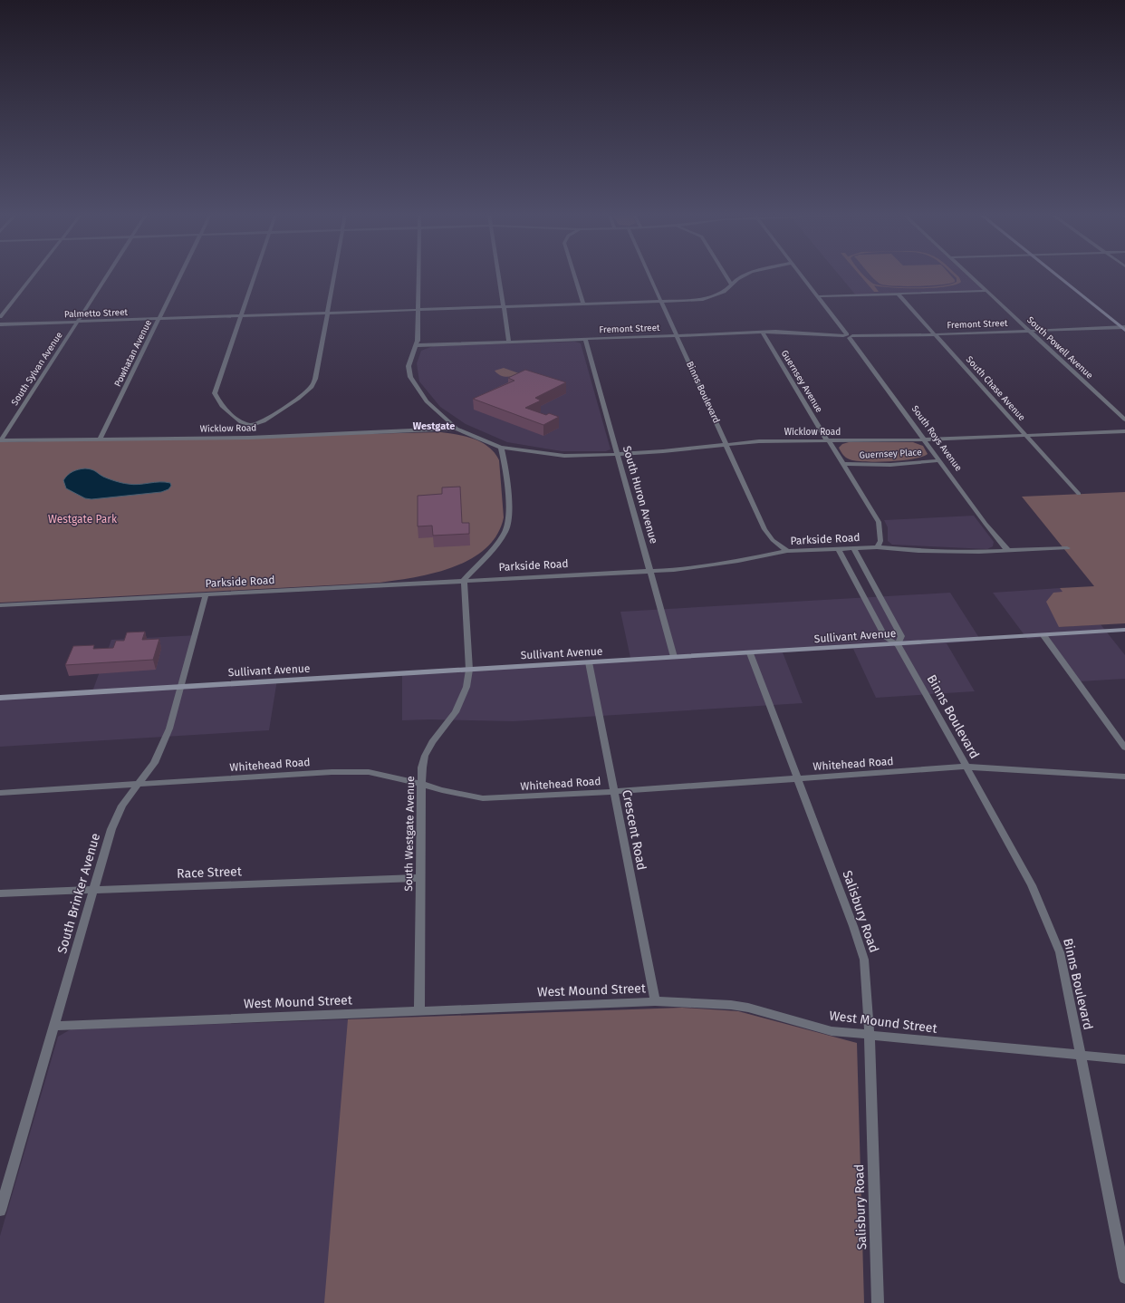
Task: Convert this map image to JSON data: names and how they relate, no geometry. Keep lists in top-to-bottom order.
{
  "streets": {
    "main road": ["Sullivant Avenue"],
    "street": [
      "Palmetto Street",
      "Fremont Street",
      "South Powell Avenue",
      "Powhatan Avenue",
      "South Sylvan Avenue",
      "Guernsey Avenue",
      "South Chase Avenue",
      "Binns Boulevard",
      "Wicklow Road",
      "South Roys Avenue",
      "Guernsey Place",
      "South Huron Avenue",
      "Parkside Road",
      "Whitehead Road",
      "Crescent Road",
      "South Westgate Avenue",
      "Race Street",
      "South Brinker Avenue",
      "Salisbury Road",
      "West Mound Street"
    ]
  },
  "crossings": [
    ["Palmetto Street", "Powhatan Avenue"],
    ["Palmetto Street", "South Sylvan Avenue"],
    ["Palmetto Street", "Binns Boulevard"],
    ["Fremont Street", "South Powell Avenue"],
    ["Fremont Street", "Guernsey Avenue"],
    ["Fremont Street", "South Chase Avenue"],
    ["Fremont Street", "Binns Boulevard"],
    ["Fremont Street", "South Roys Avenue"],
    ["Fremont Street", "South Huron Avenue"],
    ["Powhatan Avenue", "Wicklow Road"],
    ["South Sylvan Avenue", "Wicklow Road"],
    ["Guernsey Avenue", "Wicklow Road"],
    ["Guernsey Avenue", "Guernsey Place"],
    ["Guernsey Avenue", "Parkside Road"],
    ["South Chase Avenue", "Wicklow Road"],
    ["Binns Boulevard", "Wicklow Road"],
    ["Binns Boulevard", "Parkside Road"],
    ["Binns Boulevard", "Sullivant Avenue"],
    ["Binns Boulevard", "Whitehead Road"],
    ["Binns Boulevard", "West Mound Street"],
    ["Wicklow Road", "South Roys Avenue"],
    ["Wicklow Road", "South Huron Avenue"],
    ["South Roys Avenue", "Guernsey Place"],
    ["South Roys Avenue", "Parkside Road"],
    ["South Huron Avenue", "Parkside Road"],
    ["South Huron Avenue", "Sullivant Avenue"],
    ["Parkside Road", "South Westgate Avenue"],
    ["Parkside Road", "South Brinker Avenue"],
    ["Sullivant Avenue", "Crescent Road"],
    ["Sullivant Avenue", "South Westgate Avenue"],
    ["Sullivant Avenue", "South Brinker Avenue"],
    ["Sullivant Avenue", "Salisbury Road"],
    ["Whitehead Road", "Crescent Road"],
    ["Whitehead Road", "South Westgate Avenue"],
    ["Whitehead Road", "South Brinker Avenue"],
    ["Whitehead Road", "Salisbury Road"],
    ["Crescent Road", "West Mound Street"],
    ["South Westgate Avenue", "Race Street"],
    ["South Westgate Avenue", "West Mound Street"],
    ["Race Street", "South Brinker Avenue"],
    ["South Brinker Avenue", "West Mound Street"],
    ["Salisbury Road", "West Mound Street"]
  ],
  "districts": ["Westgate"],
  "parks": ["Westgate Park"]
}
